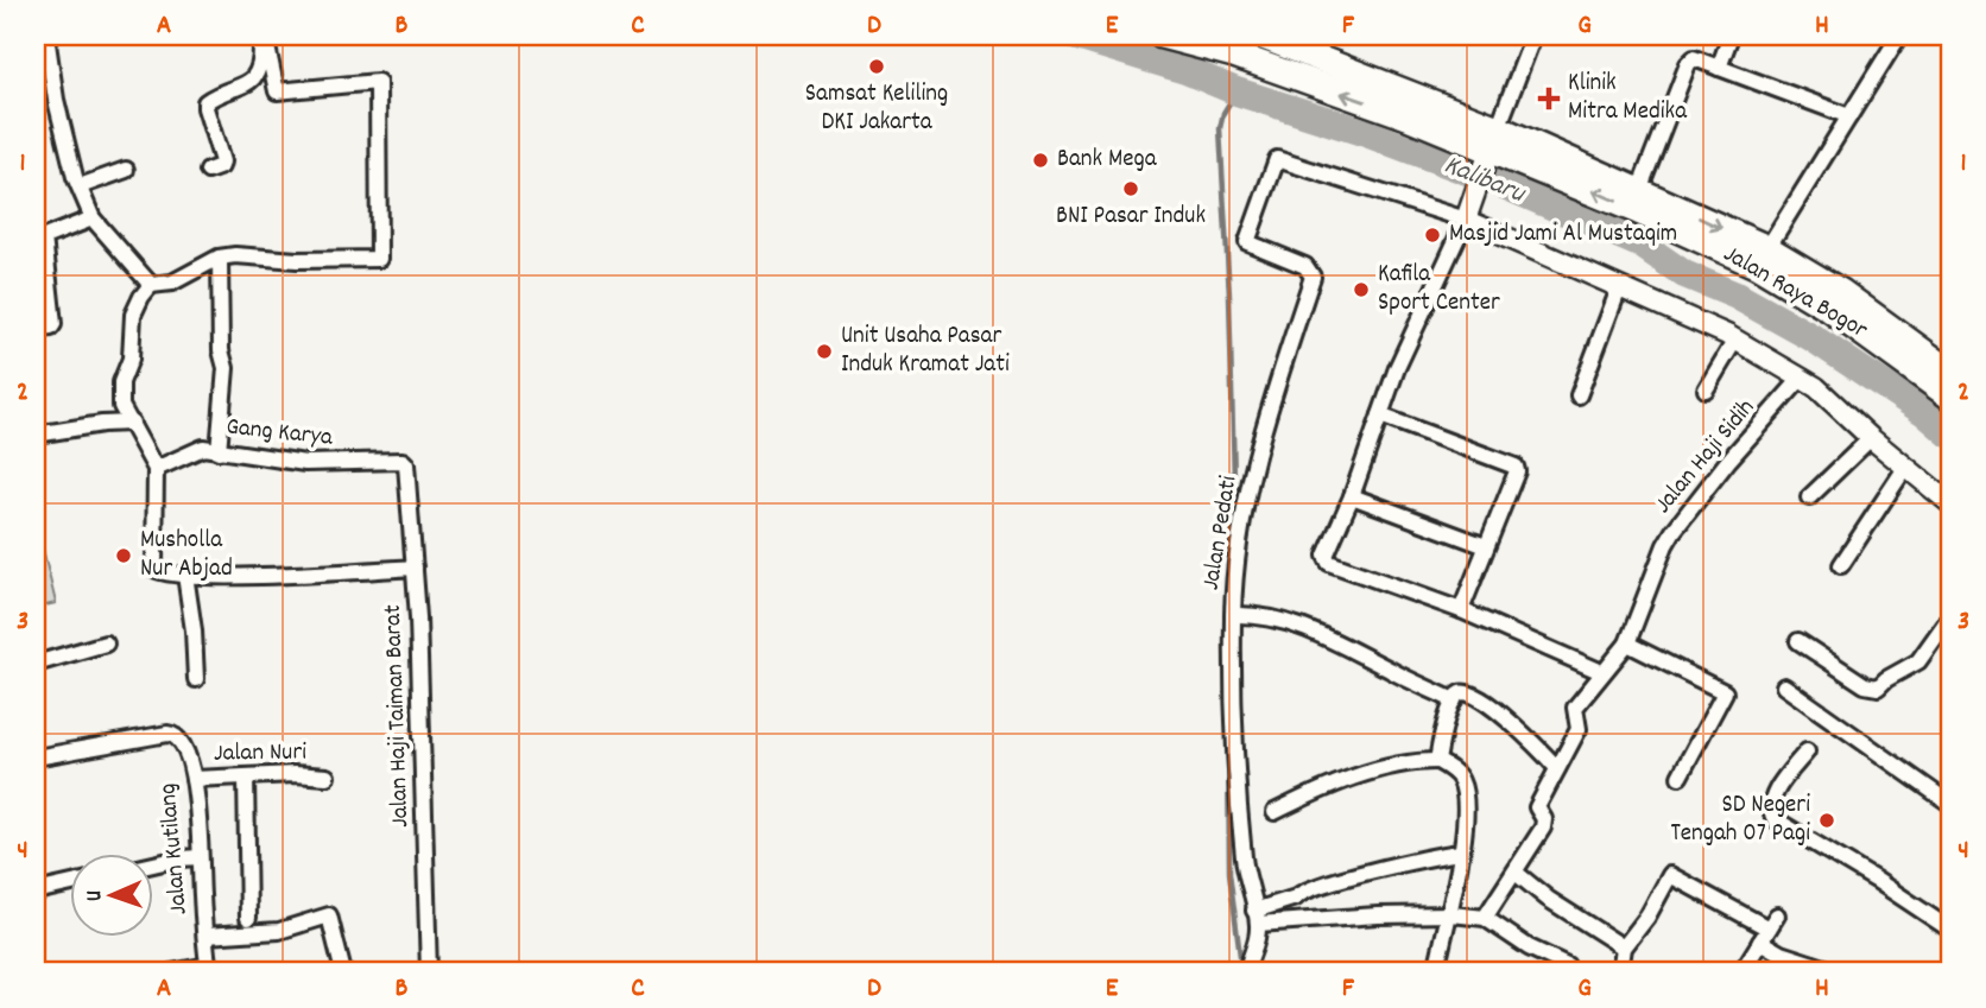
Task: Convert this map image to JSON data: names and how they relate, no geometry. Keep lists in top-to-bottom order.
{
  "streets": {
    "highway": ["Jalan Raya Bogor"],
    "street": [
      "Gang Karya",
      "Jalan Haji Sidih",
      "Jalan Pedati",
      "Jalan Haji Taiman Barat",
      "Jalan Nuri",
      "Jalan Kutilang"
    ]
  },
  "crossings": [
    ["Gang Karya", "Jalan Haji Taiman Barat"],
    ["Jalan Nuri", "Jalan Kutilang"]
  ],
  "water": ["Kalibaru"],
  "places": {
    "other": [
      "Samsat Keliling DKI Jakarta",
      "Bank Mega",
      "BNI Pasar Induk",
      "Masjid Jami Al Mustaqim",
      "Kafila Sport Center",
      "Unit Usaha Pasar Induk Kramat Jati",
      "Musholla Nur Abjad",
      "SD Negeri Tengah 07 Pagi"
    ],
    "health": ["Klinik Mitra Medika"]
  },
  "north": "left",
  "grid": {
    "columns": [
      "A",
      "B",
      "C",
      "D",
      "E",
      "F",
      "G",
      "H"
    ],
    "rows": [
      "1",
      "2",
      "3",
      "4"
    ]
  }
}
